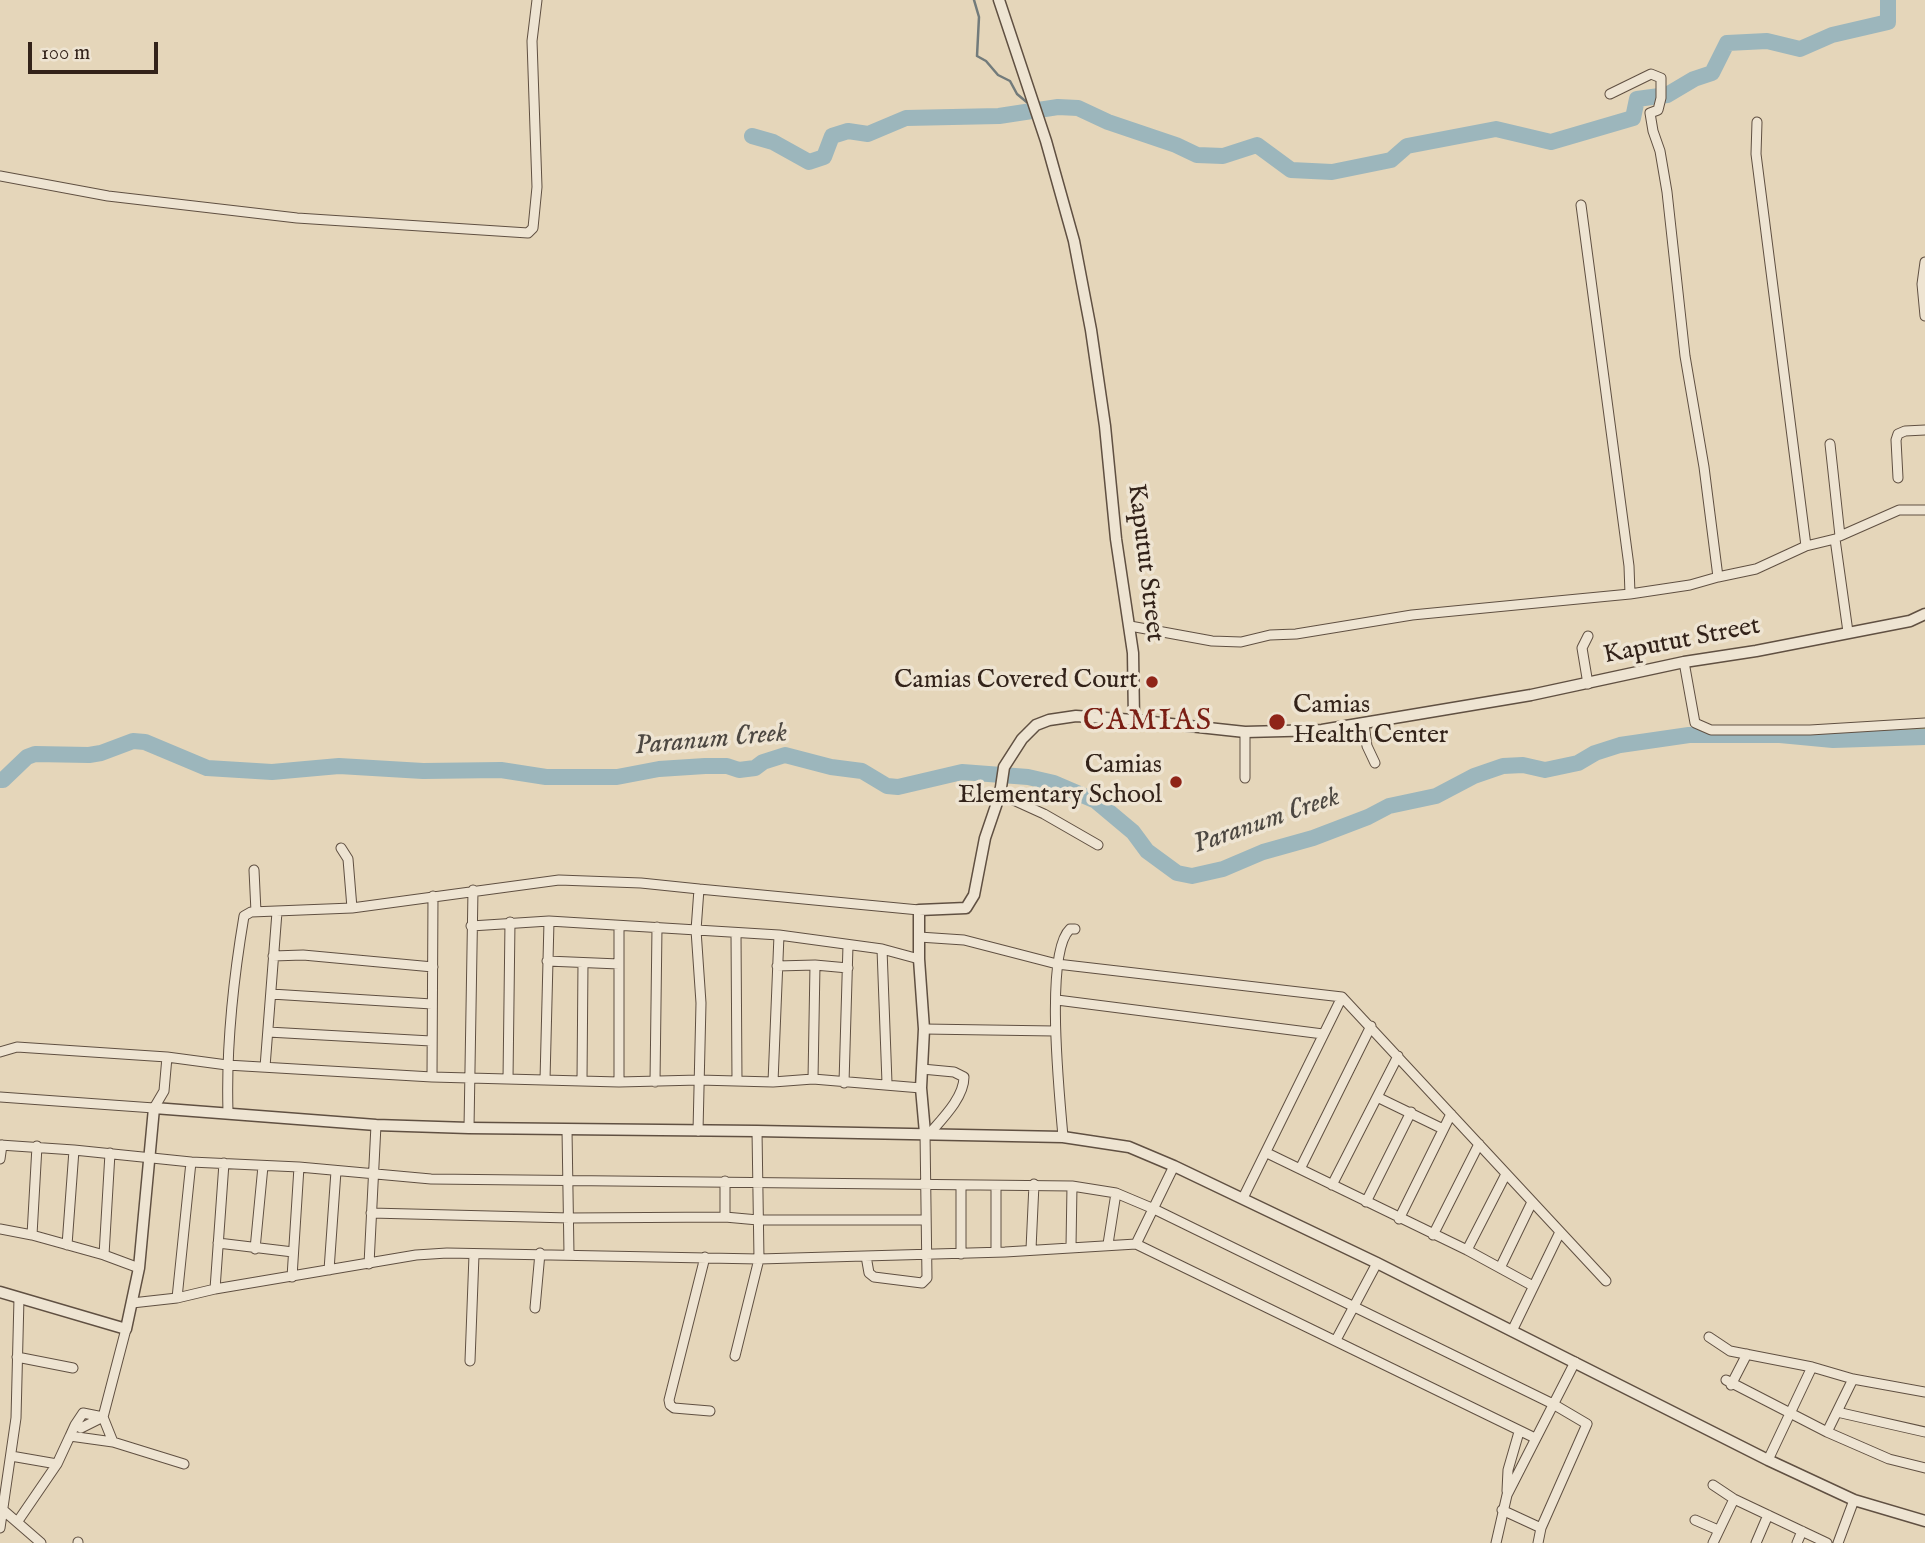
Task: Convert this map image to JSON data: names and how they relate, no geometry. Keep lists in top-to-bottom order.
{
  "streets": {
    "street": ["Kaputut Street"]
  },
  "districts": ["CAMIAS"],
  "water": ["Paranum Creek"],
  "places": ["Camias Covered Court", "Camias Health Center", "Camias Elementary School"],
  "scale_bar": "100 m"
}
